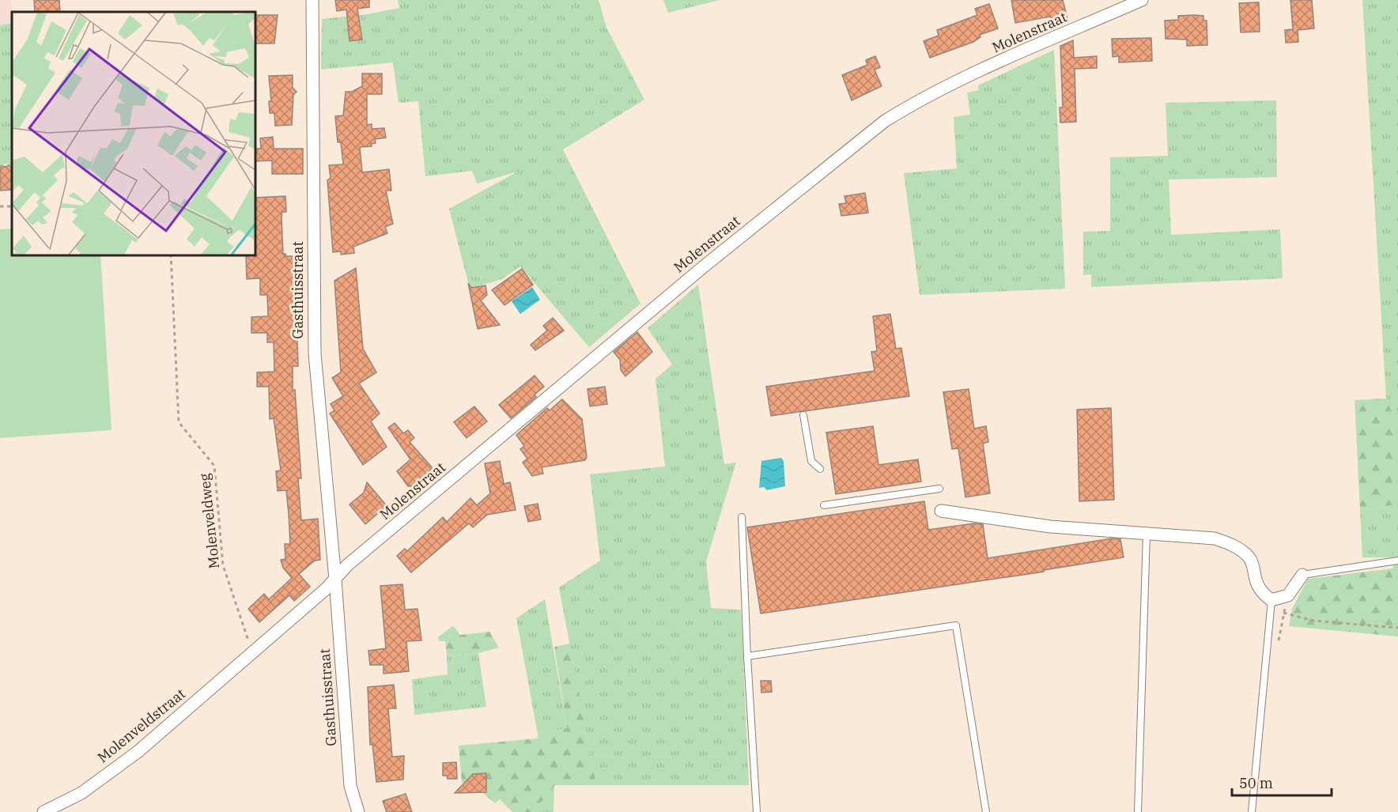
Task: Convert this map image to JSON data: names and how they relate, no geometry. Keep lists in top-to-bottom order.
{
  "streets": {
    "street": ["Molenstraat", "Gasthuisstraat", "Molenveldstraat"],
    "path": ["Molenveldweg"]
  },
  "crossings": [
    ["Molenstraat", "Gasthuisstraat"],
    ["Molenveldweg", "Molenveldstraat"]
  ],
  "scale_bar": "50 m"
}
